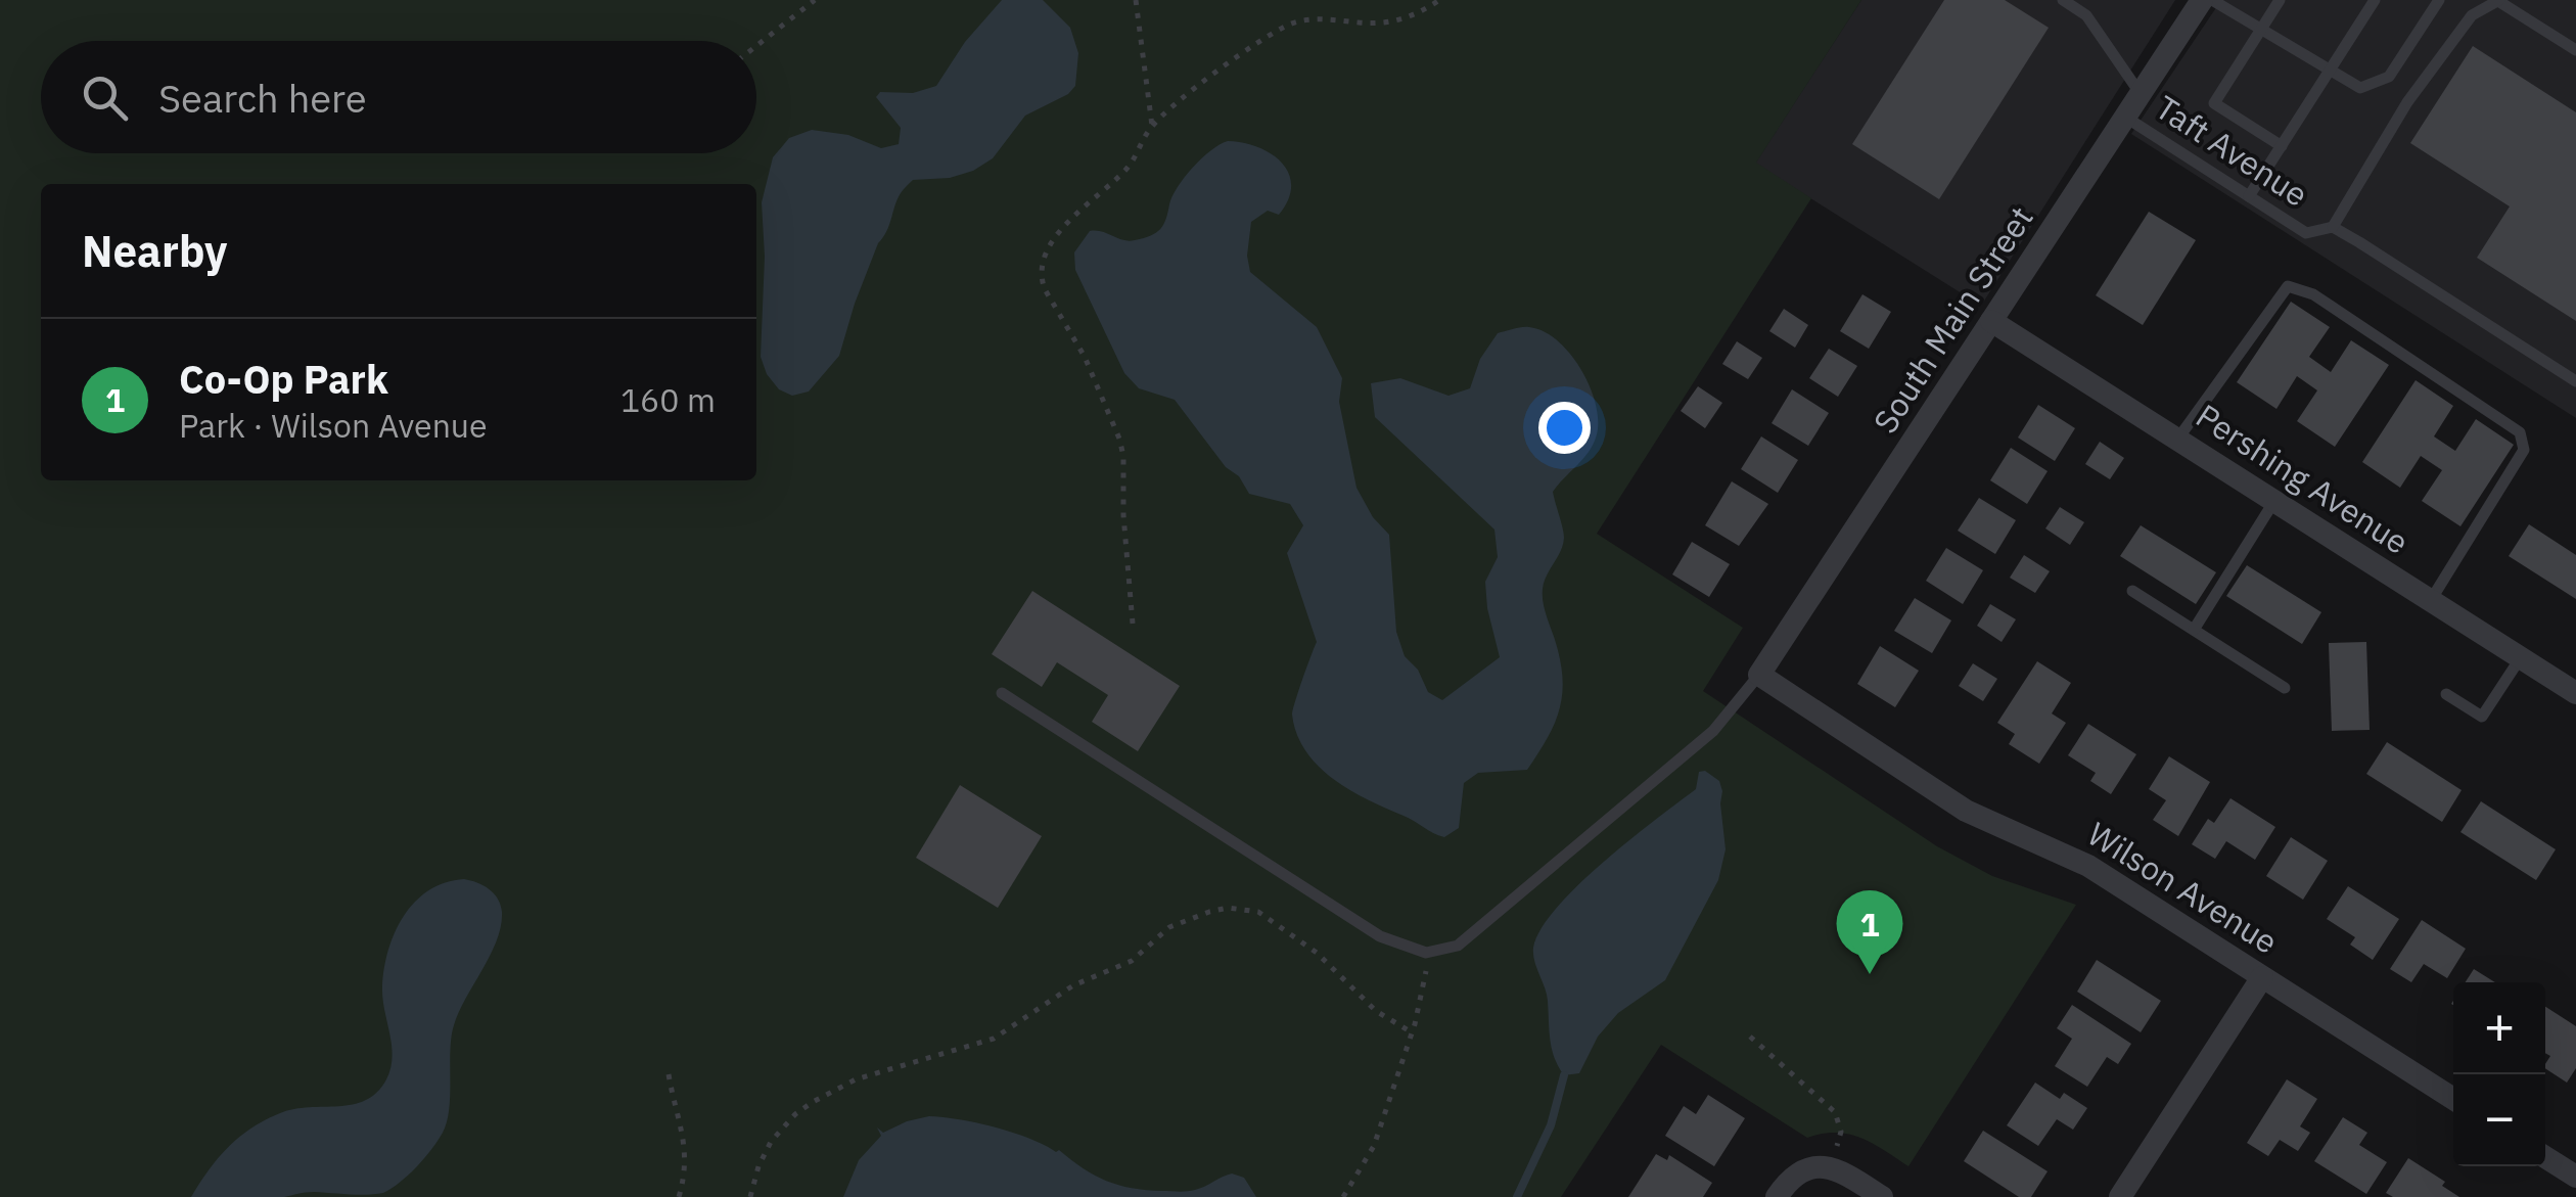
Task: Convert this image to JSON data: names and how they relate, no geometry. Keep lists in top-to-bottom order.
{
  "streets": {
    "street": ["South Main Street", "Pershing Avenue", "Wilson Avenue"],
    "lane": ["Taft Avenue"]
  },
  "crossings": [
    ["Taft Avenue", "South Main Street"],
    ["South Main Street", "Pershing Avenue"],
    ["South Main Street", "Wilson Avenue"]
  ],
  "page": {
    "search": "Search here",
    "heading": "Nearby",
    "list": [
      {
        "mark": "1",
        "name": "Co-Op Park",
        "note": "Park · Wilson Avenue",
        "value": "160 m"
      }
    ],
    "pins": "1",
    "map_buttons": ["+", "−"]
  }
}
